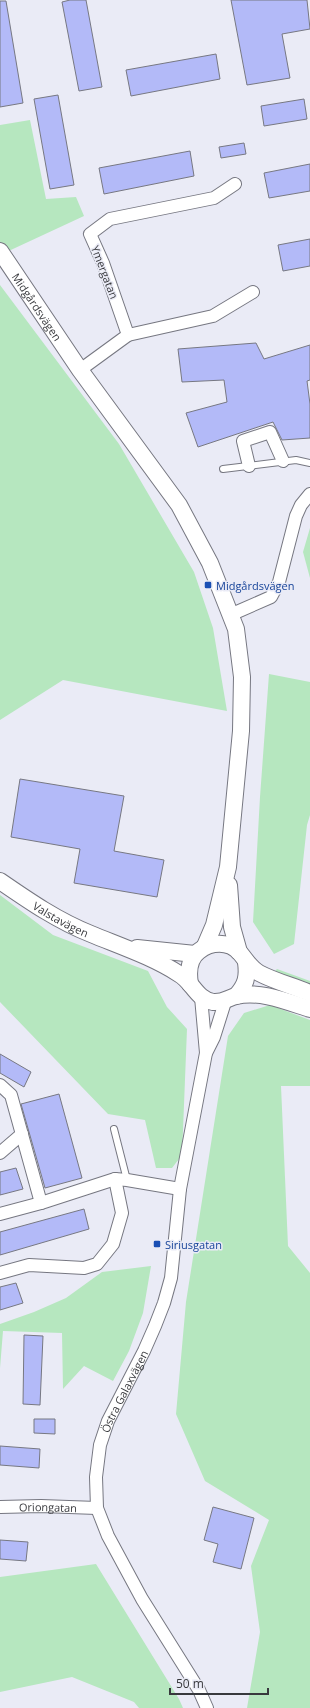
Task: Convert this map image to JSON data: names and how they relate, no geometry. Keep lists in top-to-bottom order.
{
  "streets": {
    "street": [
      "Ymergatan",
      "Midgårdsvägen",
      "Valstavägen",
      "Östra Galaxvägen",
      "Oriongatan"
    ]
  },
  "crossings": [
    ["Midgårdsvägen", "Valstavägen"],
    ["Midgårdsvägen", "Östra Galaxvägen"],
    ["Valstavägen", "Östra Galaxvägen"],
    ["Östra Galaxvägen", "Oriongatan"]
  ],
  "places": {
    "transit": ["Midgårdsvägen", "Siriusgatan"]
  },
  "scale_bar": "50 m"
}
